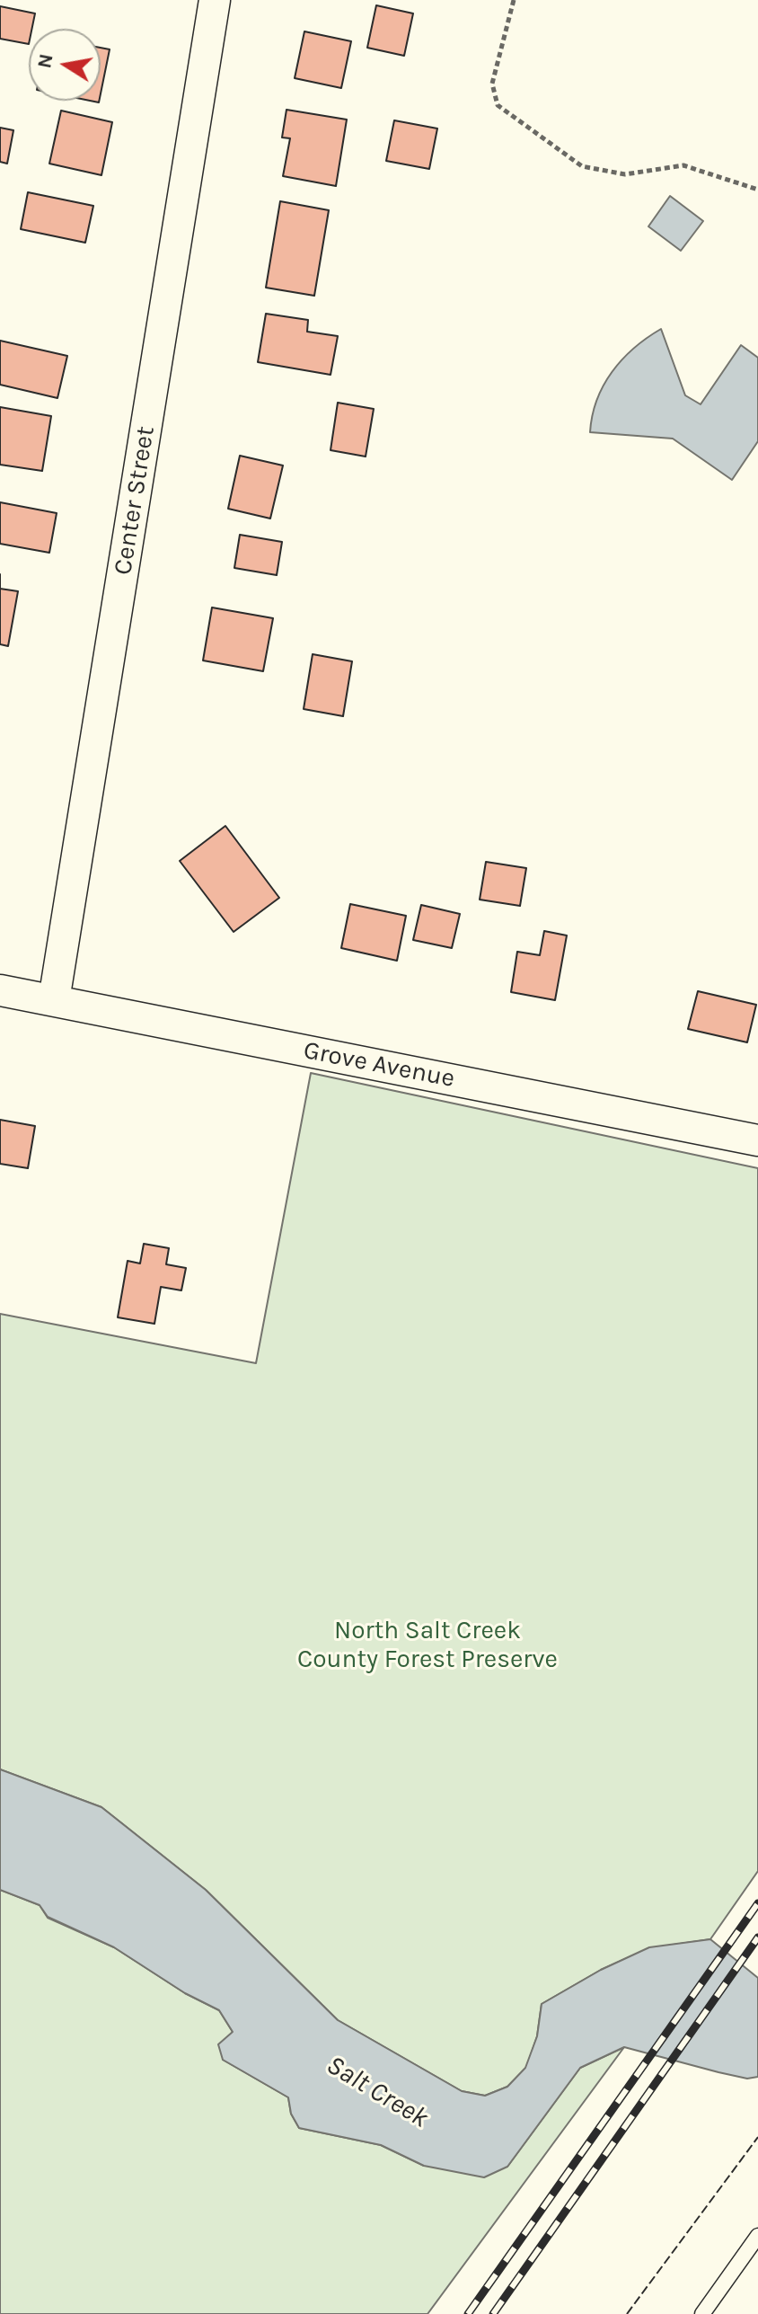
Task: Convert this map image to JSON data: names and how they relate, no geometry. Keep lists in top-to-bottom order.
{
  "streets": {
    "street": ["Center Street", "Grove Avenue"]
  },
  "crossings": [
    ["Center Street", "Grove Avenue"]
  ],
  "water": ["Salt Creek"],
  "parks": ["North Salt Creek County Forest Preserve"],
  "north": "left"
}
